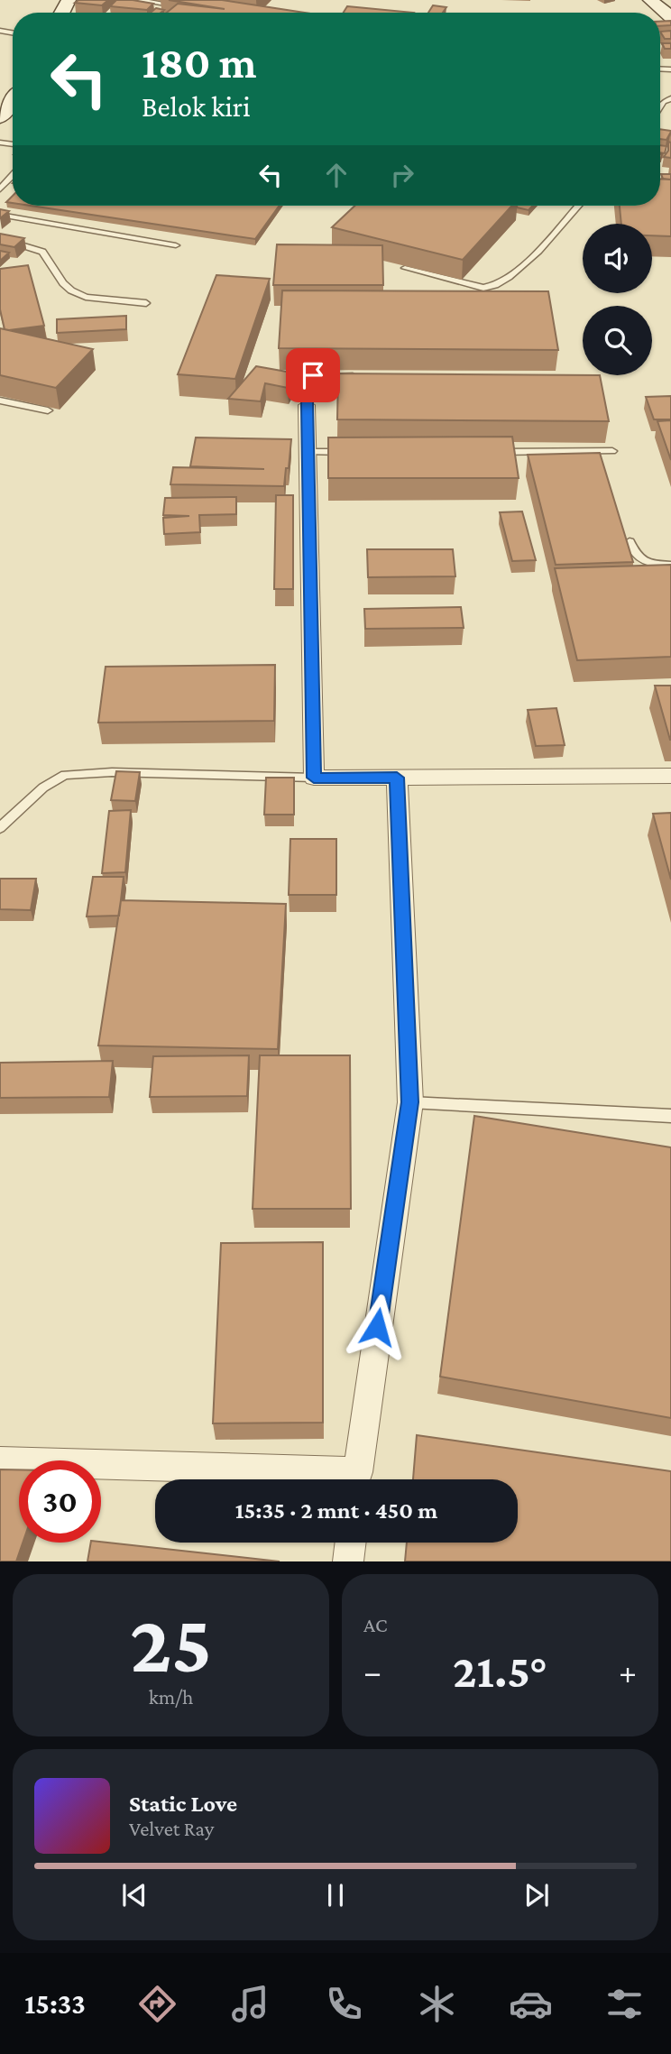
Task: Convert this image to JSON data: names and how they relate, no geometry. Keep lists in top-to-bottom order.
{
  "page": {
    "turn": ["180 m", "Belok kiri"],
    "limit": "30",
    "trip": "15:35 · 2 mnt · 450 m",
    "tile": [
      ["25", "km/h"],
      "AC"
    ],
    "heat": ["−", "21.5°", "+"],
    "song": ["Static Love", "Velvet Ray"],
    "tabs": "15:33"
  }
}
